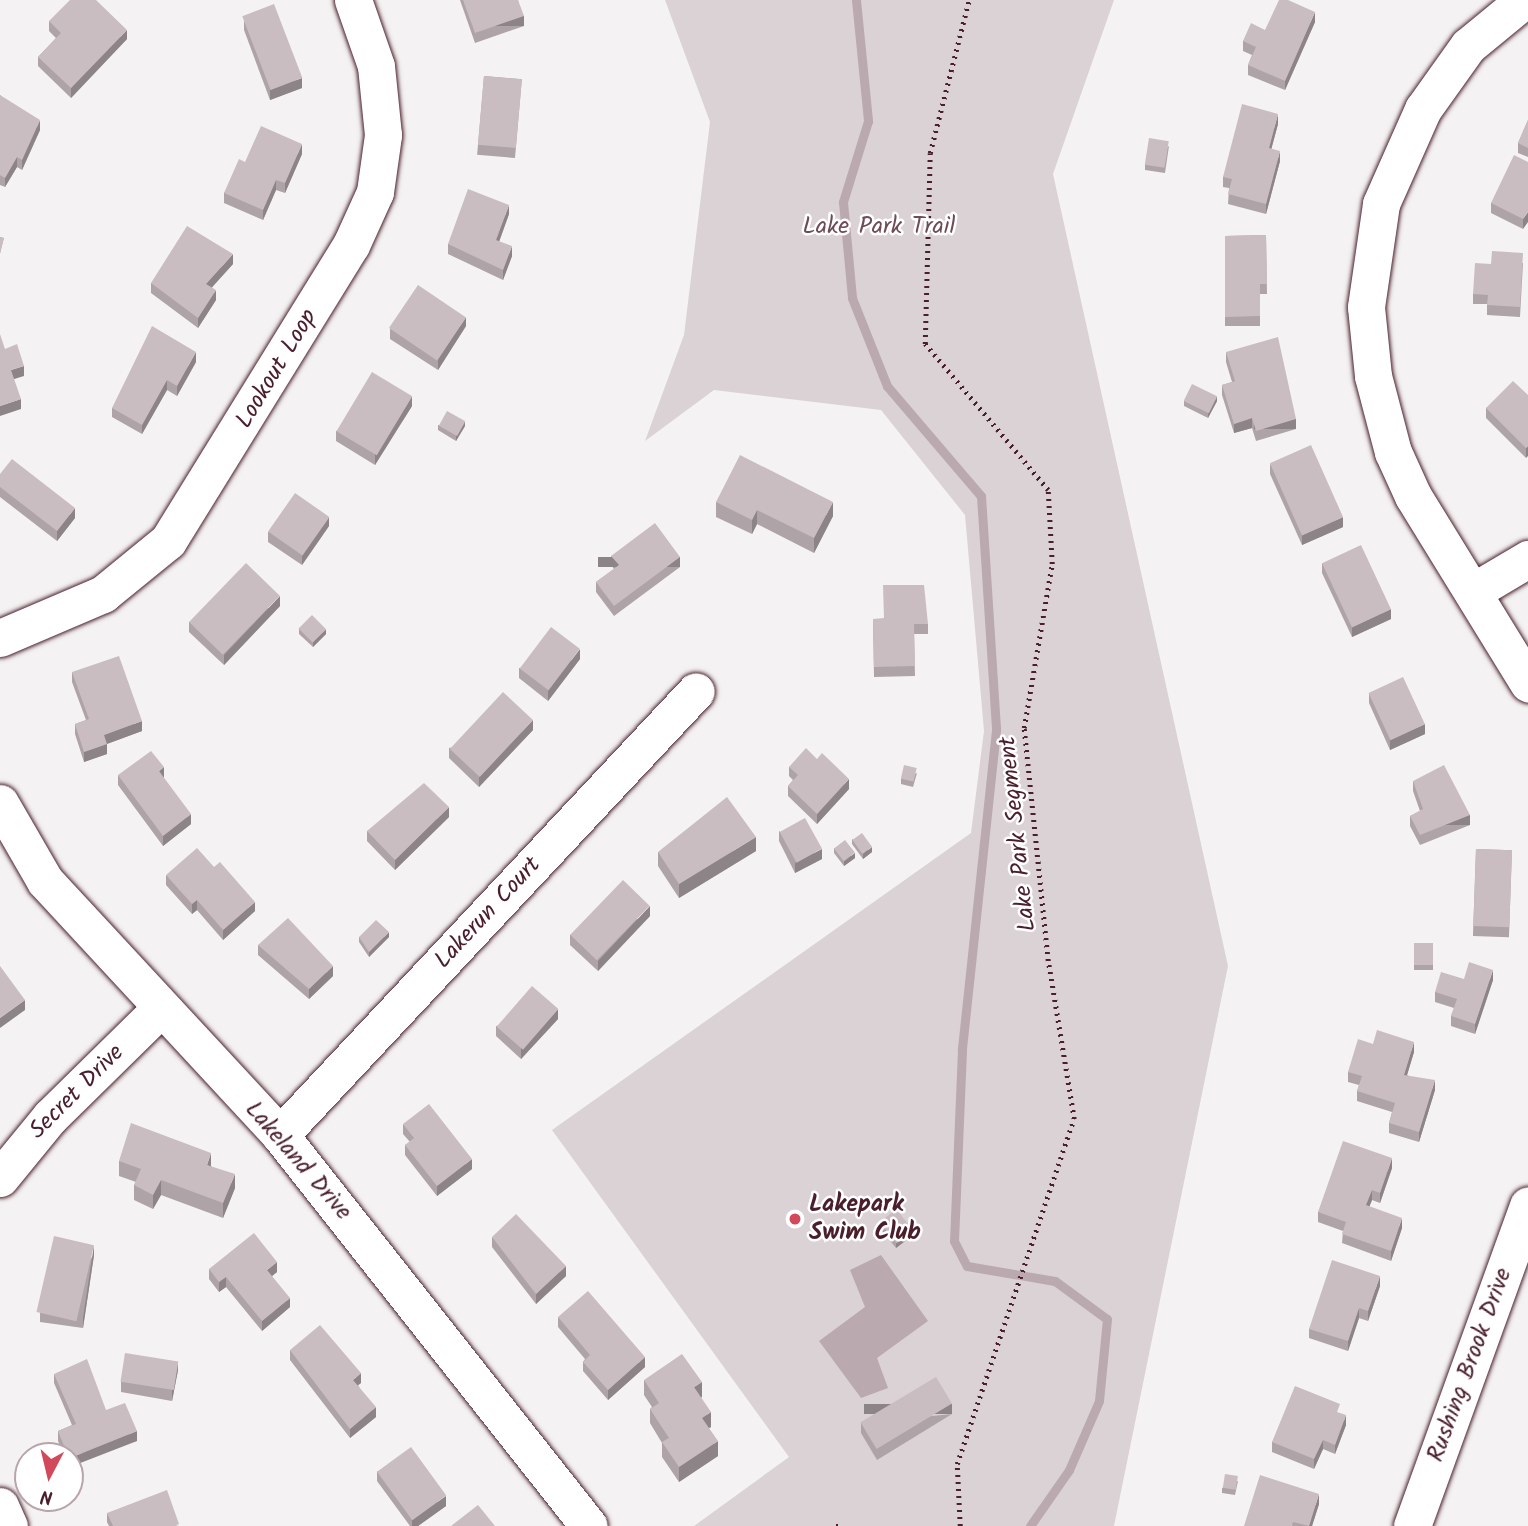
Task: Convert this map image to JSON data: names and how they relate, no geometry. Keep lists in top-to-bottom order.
{
  "streets": {
    "street": [
      "Lookout Loop",
      "Lakerun Court",
      "Secret Drive",
      "Lakeland Drive",
      "Rushing Brook Drive"
    ],
    "path": ["Lake Park Segment"]
  },
  "crossings": [
    ["Lakerun Court", "Lakeland Drive"],
    ["Secret Drive", "Lakeland Drive"]
  ],
  "parks": ["Lake Park Trail"],
  "places": ["Lakepark Swim Club"],
  "north": "bottom"
}
